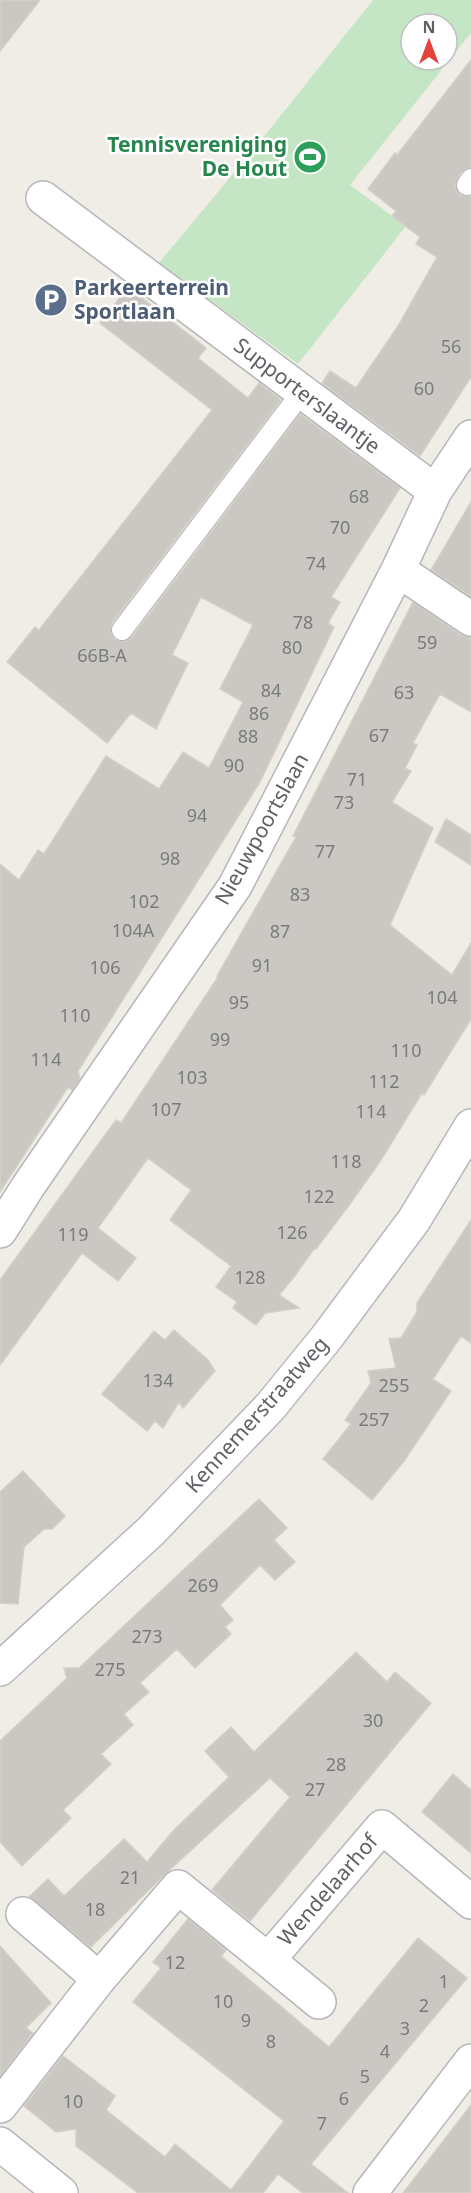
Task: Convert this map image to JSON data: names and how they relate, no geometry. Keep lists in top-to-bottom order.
{
  "streets": {
    "street": [
      "Supporterslaantje",
      "Nieuwpoortslaan",
      "Kennemerstraatweg",
      "Wendelaarhof"
    ]
  },
  "crossings": [
    ["Supporterslaantje", "Nieuwpoortslaan"]
  ],
  "places": {
    "sports": ["Tennisvereniging De Hout"],
    "parking": ["Parkeerterrein Sportlaan"]
  },
  "house_numbers": [
    "56",
    "60",
    "68",
    "70",
    "74",
    "78",
    "59",
    "80",
    "66B-A",
    "84",
    "63",
    "86",
    "67",
    "88",
    "90",
    "71",
    "73",
    "94",
    "77",
    "98",
    "83",
    "102",
    "104A",
    "87",
    "91",
    "106",
    "104",
    "95",
    "110",
    "99",
    "110",
    "114",
    "103",
    "112",
    "107",
    "114",
    "118",
    "122",
    "126",
    "119",
    "128",
    "134",
    "255",
    "257",
    "269",
    "273",
    "275",
    "30",
    "28",
    "27",
    "21",
    "18",
    "12",
    "1",
    "10",
    "2",
    "9",
    "3",
    "8",
    "4",
    "5",
    "6",
    "10",
    "7"
  ],
  "north": "top"
}
